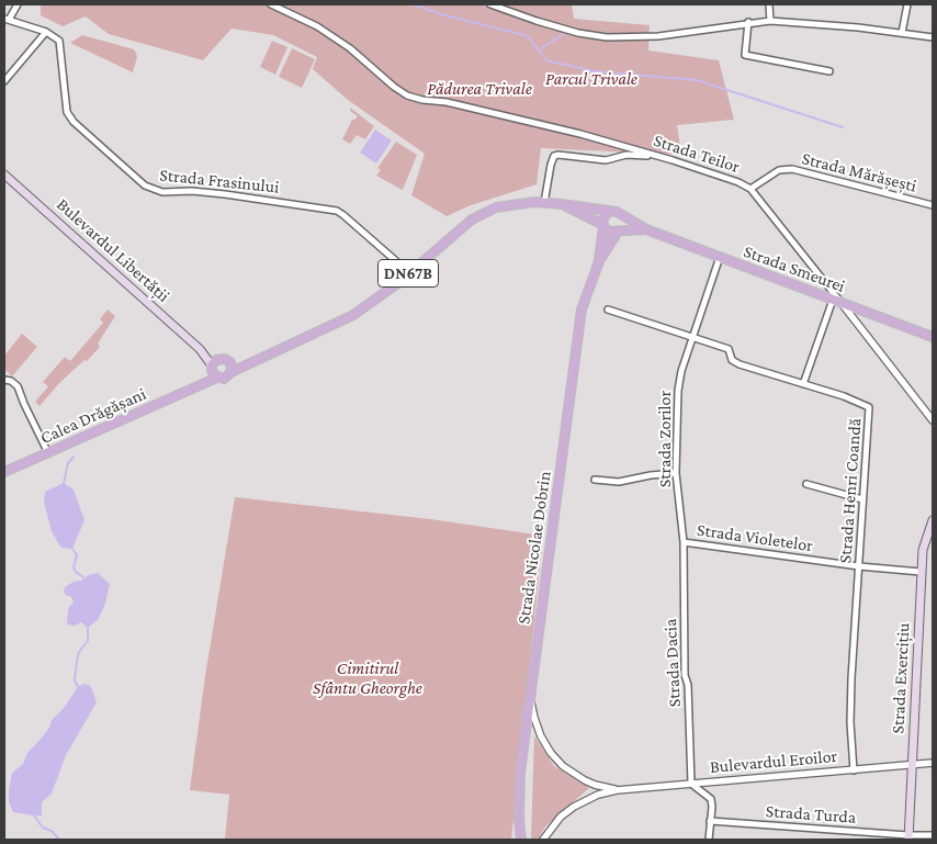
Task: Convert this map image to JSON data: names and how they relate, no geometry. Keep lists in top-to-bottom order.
{
  "streets": {
    "main road": [
      "Bulevardul Libertății",
      "Strada Smeurei",
      "DN67B",
      "Calea Drăgășani",
      "Strada Nicolae Dobrin",
      "Strada Exercițiu"
    ],
    "street": [
      "Strada Teilor",
      "Strada Mărășești",
      "Strada Frasinului",
      "Strada Zorilor",
      "Strada Henri Coandă",
      "Strada Violetelor",
      "Strada Dacia",
      "Bulevardul Eroilor",
      "Strada Turda"
    ]
  },
  "crossings": [
    ["Strada Teilor", "Strada Mărășești"],
    ["Strada Teilor", "Strada Smeurei"],
    ["Strada Frasinului", "DN67B"],
    ["Bulevardul Libertății", "Calea Drăgășani"],
    ["Strada Smeurei", "Strada Zorilor"],
    ["Strada Smeurei", "Strada Nicolae Dobrin"],
    ["DN67B", "Calea Drăgășani"],
    ["Strada Zorilor", "Strada Henri Coandă"],
    ["Strada Zorilor", "Strada Violetelor"],
    ["Strada Zorilor", "Strada Dacia"],
    ["Strada Henri Coandă", "Strada Violetelor"],
    ["Strada Henri Coandă", "Bulevardul Eroilor"],
    ["Strada Violetelor", "Strada Dacia"],
    ["Strada Violetelor", "Strada Exercițiu"],
    ["Strada Nicolae Dobrin", "Bulevardul Eroilor"],
    ["Strada Dacia", "Bulevardul Eroilor"],
    ["Strada Exercițiu", "Bulevardul Eroilor"],
    ["Strada Exercițiu", "Strada Turda"]
  ],
  "parks": ["Parcul Trivale", "Pădurea Trivale", "Cimitirul Sfântu Gheorghe"]
}
